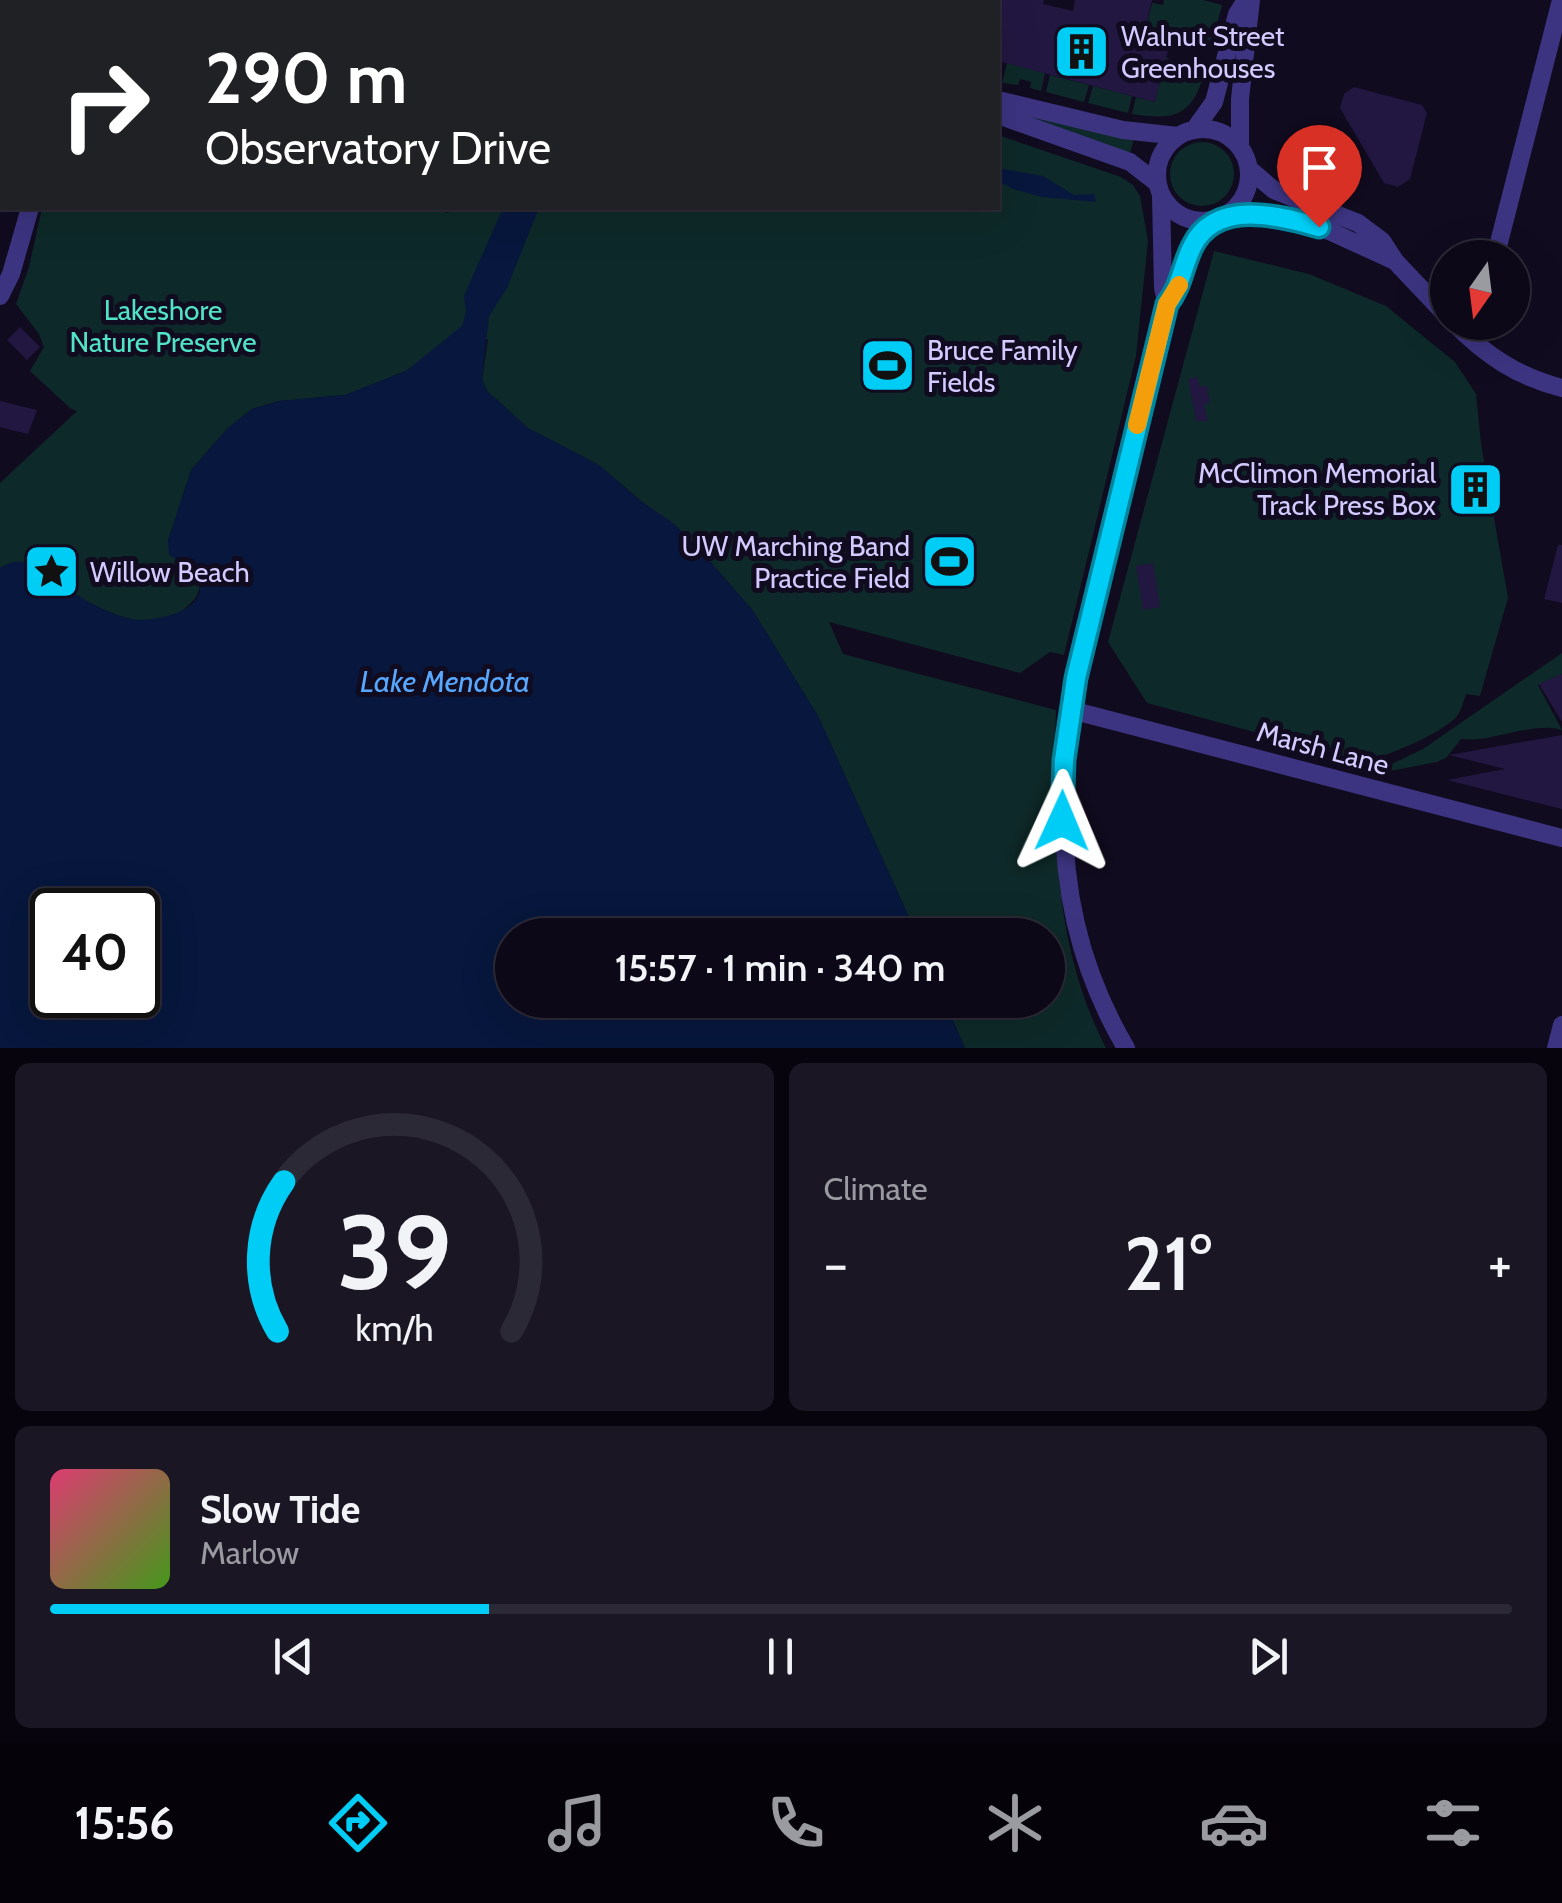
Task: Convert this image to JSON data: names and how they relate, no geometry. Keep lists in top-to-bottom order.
{
  "streets": {
    "street": ["Marsh Lane"]
  },
  "water": ["Lake Mendota"],
  "parks": ["Lakeshore Nature Preserve"],
  "places": {
    "building": ["Walnut Street Greenhouses", "McClimon Memorial Track Press Box"],
    "sports": ["Bruce Family Fields", "UW Marching Band Practice Field"],
    "place": ["Willow Beach"]
  },
  "north": "bottom",
  "page": {
    "turn": ["290 m", "Observatory Drive"],
    "limit": "40",
    "trip": "15:57 · 1 min · 340 m",
    "tile": "Climate",
    "heat": ["−", "21°", "+"],
    "song": ["Slow Tide", "Marlow"],
    "tabs": "15:56",
    "gauge": ["39", "km/h"]
  }
}
